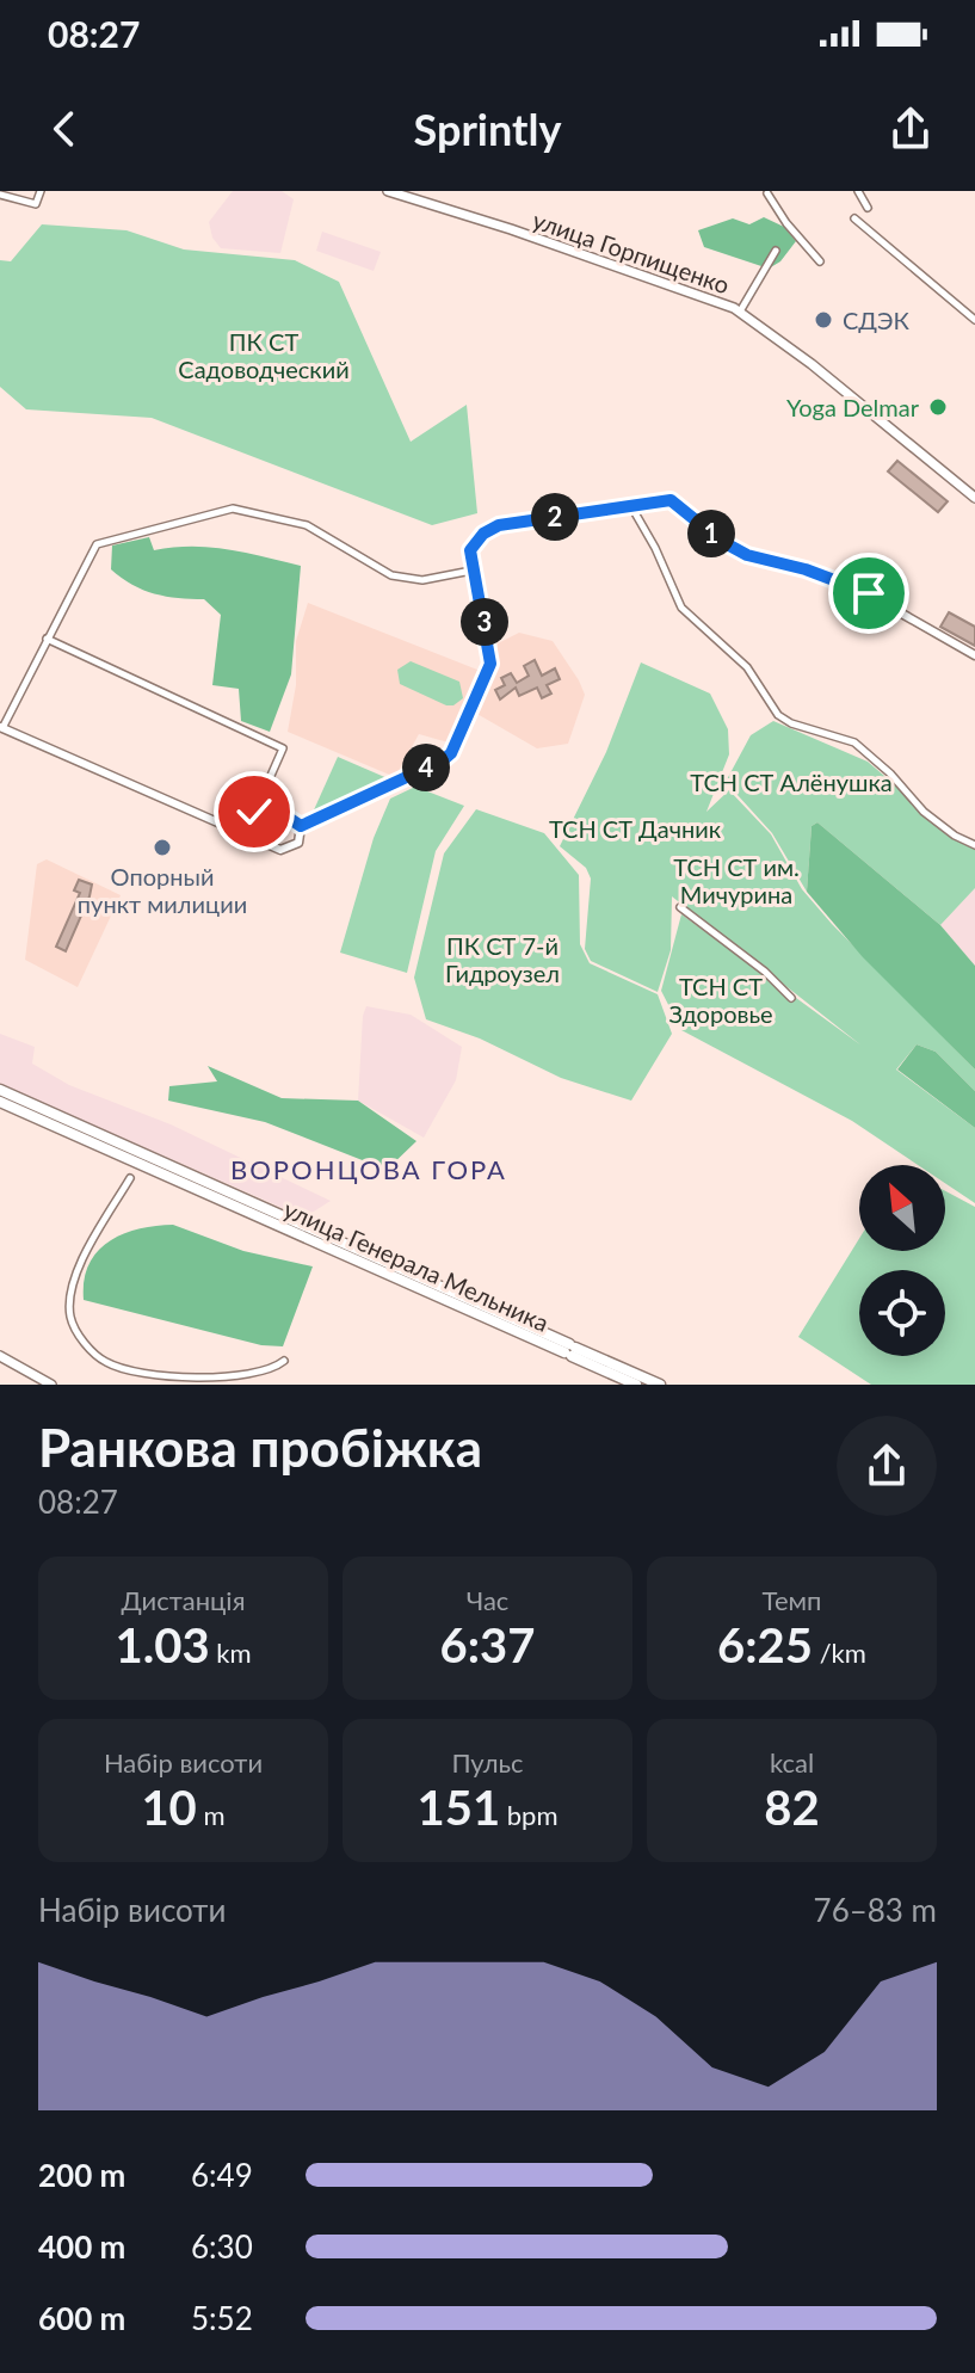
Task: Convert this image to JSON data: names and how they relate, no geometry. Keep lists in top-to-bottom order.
{
  "streets": {
    "main road": ["улица Горпищенко", "улица Генерала Мельника"]
  },
  "districts": ["ВОРОНЦОВА ГОРА"],
  "parks": [
    "ПК СТ Садоводческий",
    "ТСН СТ Алёнушка",
    "ТСН СТ Дачник",
    "ТСН СТ им. Мичурина",
    "ПК СТ 7-й Гидроузел",
    "ТСН СТ Здоровье"
  ],
  "places": ["СДЭК", "Yoga Delmar", "Опорный пункт милиции"],
  "north": "top left",
  "page": {
    "status": "08:27",
    "header": "Sprintly",
    "pins": [
      "2",
      "1",
      "3",
      "4"
    ],
    "heading": ["Ранкова пробіжка", "08:27"],
    "stats": [
      ["Дистанція", "1.03 km"],
      ["Час", "6:37"],
      ["Темп", "6:25 /km"],
      ["Набір висоти", "10 m"],
      ["Пульс", "151 bpm"],
      ["kcal", "82"]
    ],
    "chart": ["Набір висоти", "76–83 m"],
    "list": [
      {
        "name": "200 m",
        "note": "6:49"
      },
      {
        "name": "400 m",
        "note": "6:30"
      },
      {
        "name": "600 m",
        "note": "5:52"
      }
    ]
  }
}
